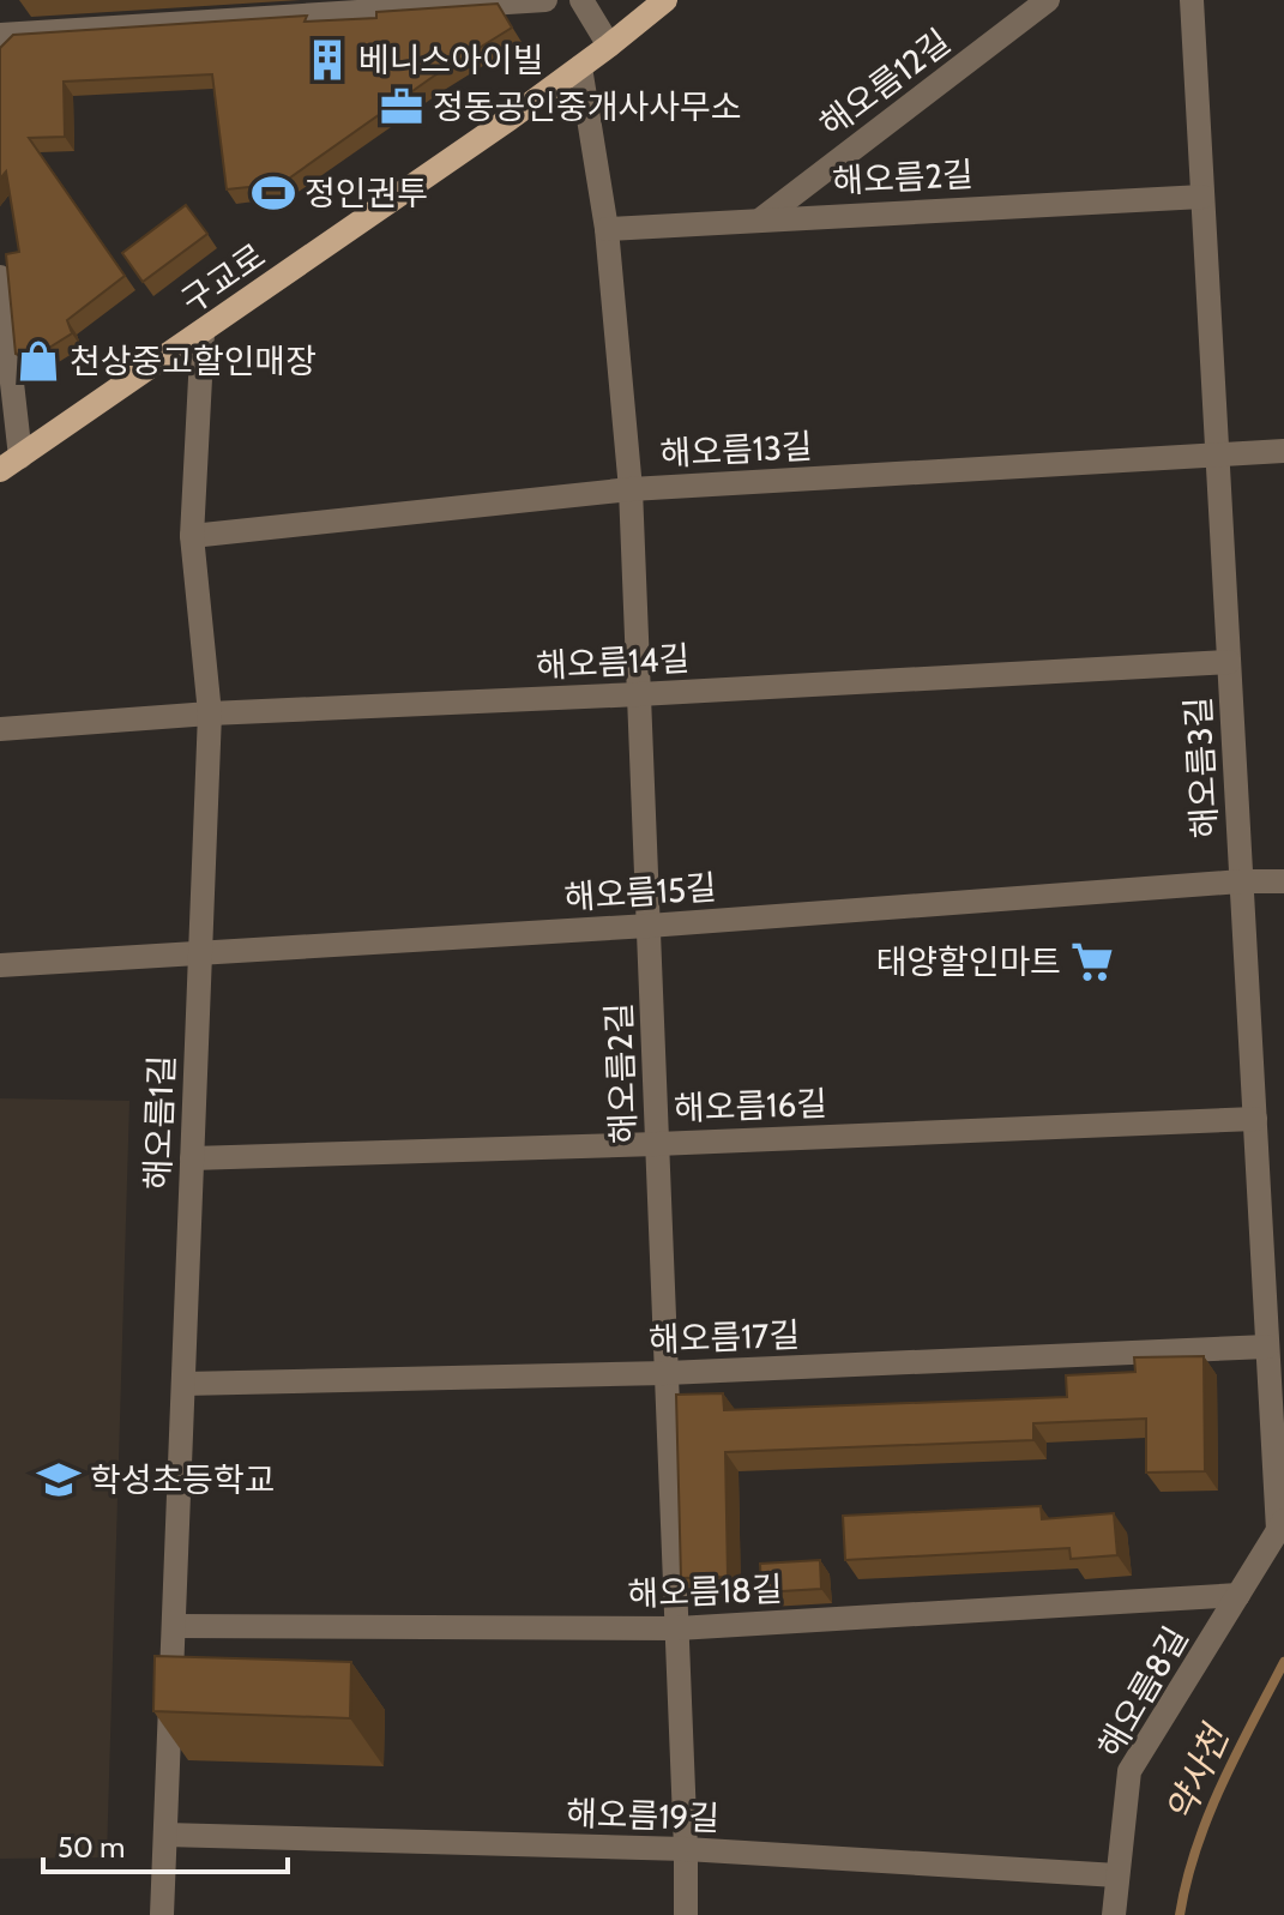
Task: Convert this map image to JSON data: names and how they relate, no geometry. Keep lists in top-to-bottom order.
{
  "streets": {
    "main road": ["구교로"],
    "street": [
      "해오름12길",
      "해오름2길",
      "해오름13길",
      "해오름14길",
      "해오름3길",
      "해오름15길",
      "해오름16길",
      "해오름1길",
      "해오름17길",
      "해오름18길",
      "해오름8길",
      "해오름19길"
    ]
  },
  "crossings": [
    ["해오름12길", "해오름2길"],
    ["해오름2길", "구교로"],
    ["해오름2길", "해오름13길"],
    ["해오름2길", "해오름14길"],
    ["해오름2길", "해오름3길"],
    ["해오름2길", "해오름15길"],
    ["해오름2길", "해오름16길"],
    ["해오름2길", "해오름17길"],
    ["해오름2길", "해오름18길"],
    ["해오름2길", "해오름19길"],
    ["구교로", "해오름1길"],
    ["해오름13길", "해오름3길"],
    ["해오름13길", "해오름1길"],
    ["해오름14길", "해오름3길"],
    ["해오름14길", "해오름1길"],
    ["해오름3길", "해오름15길"],
    ["해오름3길", "해오름16길"],
    ["해오름3길", "해오름17길"],
    ["해오름3길", "해오름8길"],
    ["해오름15길", "해오름1길"],
    ["해오름16길", "해오름1길"],
    ["해오름1길", "해오름17길"],
    ["해오름1길", "해오름18길"],
    ["해오름1길", "해오름19길"],
    ["해오름18길", "해오름8길"],
    ["해오름8길", "해오름19길"]
  ],
  "water": ["약사천"],
  "places": {
    "building": ["베니스아이빌"],
    "office": ["정동공인중개사사무소"],
    "sports": ["정인권투"],
    "shop": ["천상중고할인매장"],
    "supermarket": ["태양할인마트"],
    "school or university": ["학성초등학교"]
  },
  "scale_bar": "50 m"
}
